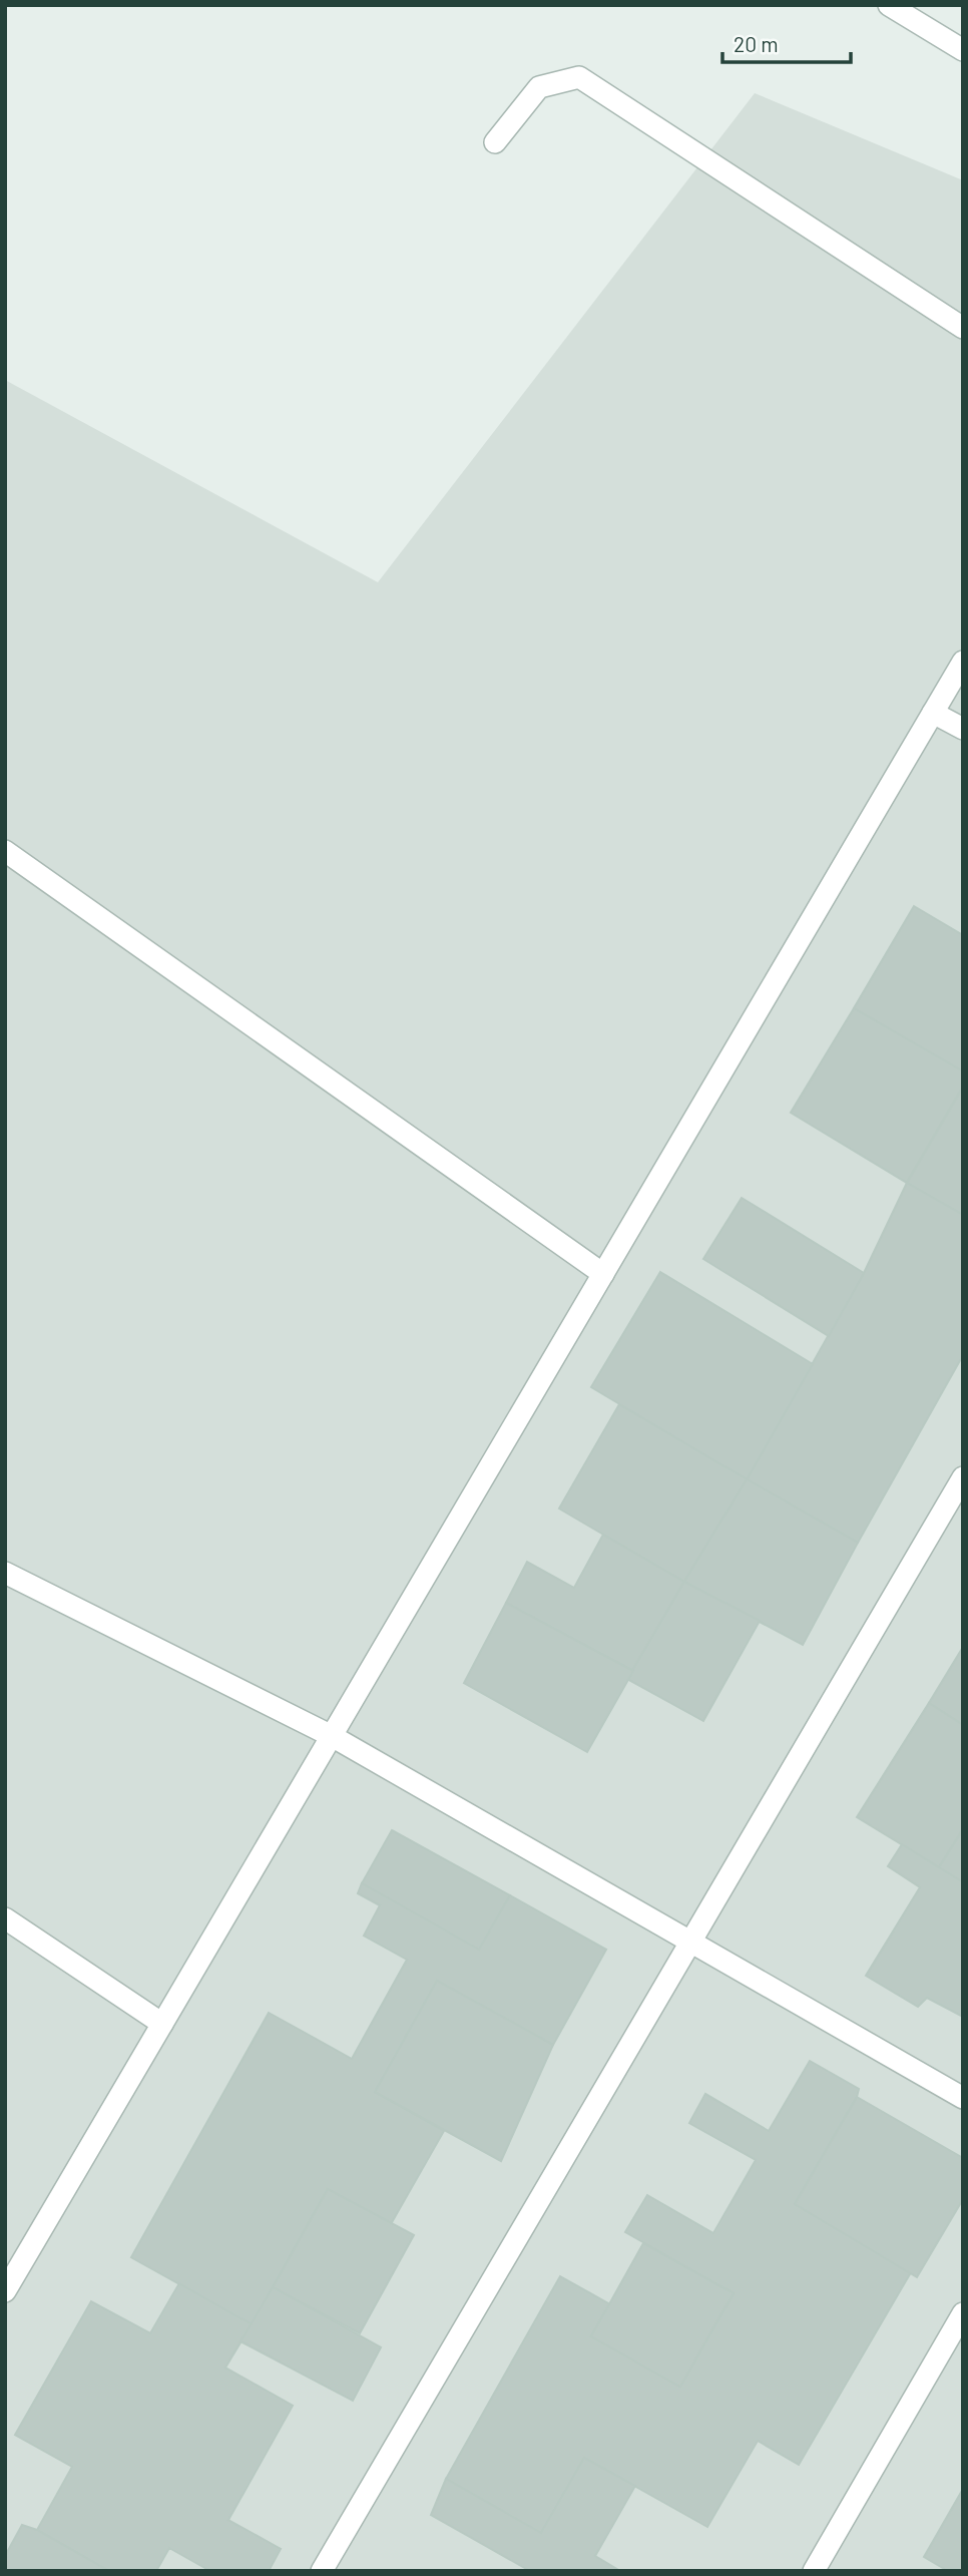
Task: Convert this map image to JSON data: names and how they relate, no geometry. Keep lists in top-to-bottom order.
{
  "scale_bar": "20 m"
}
